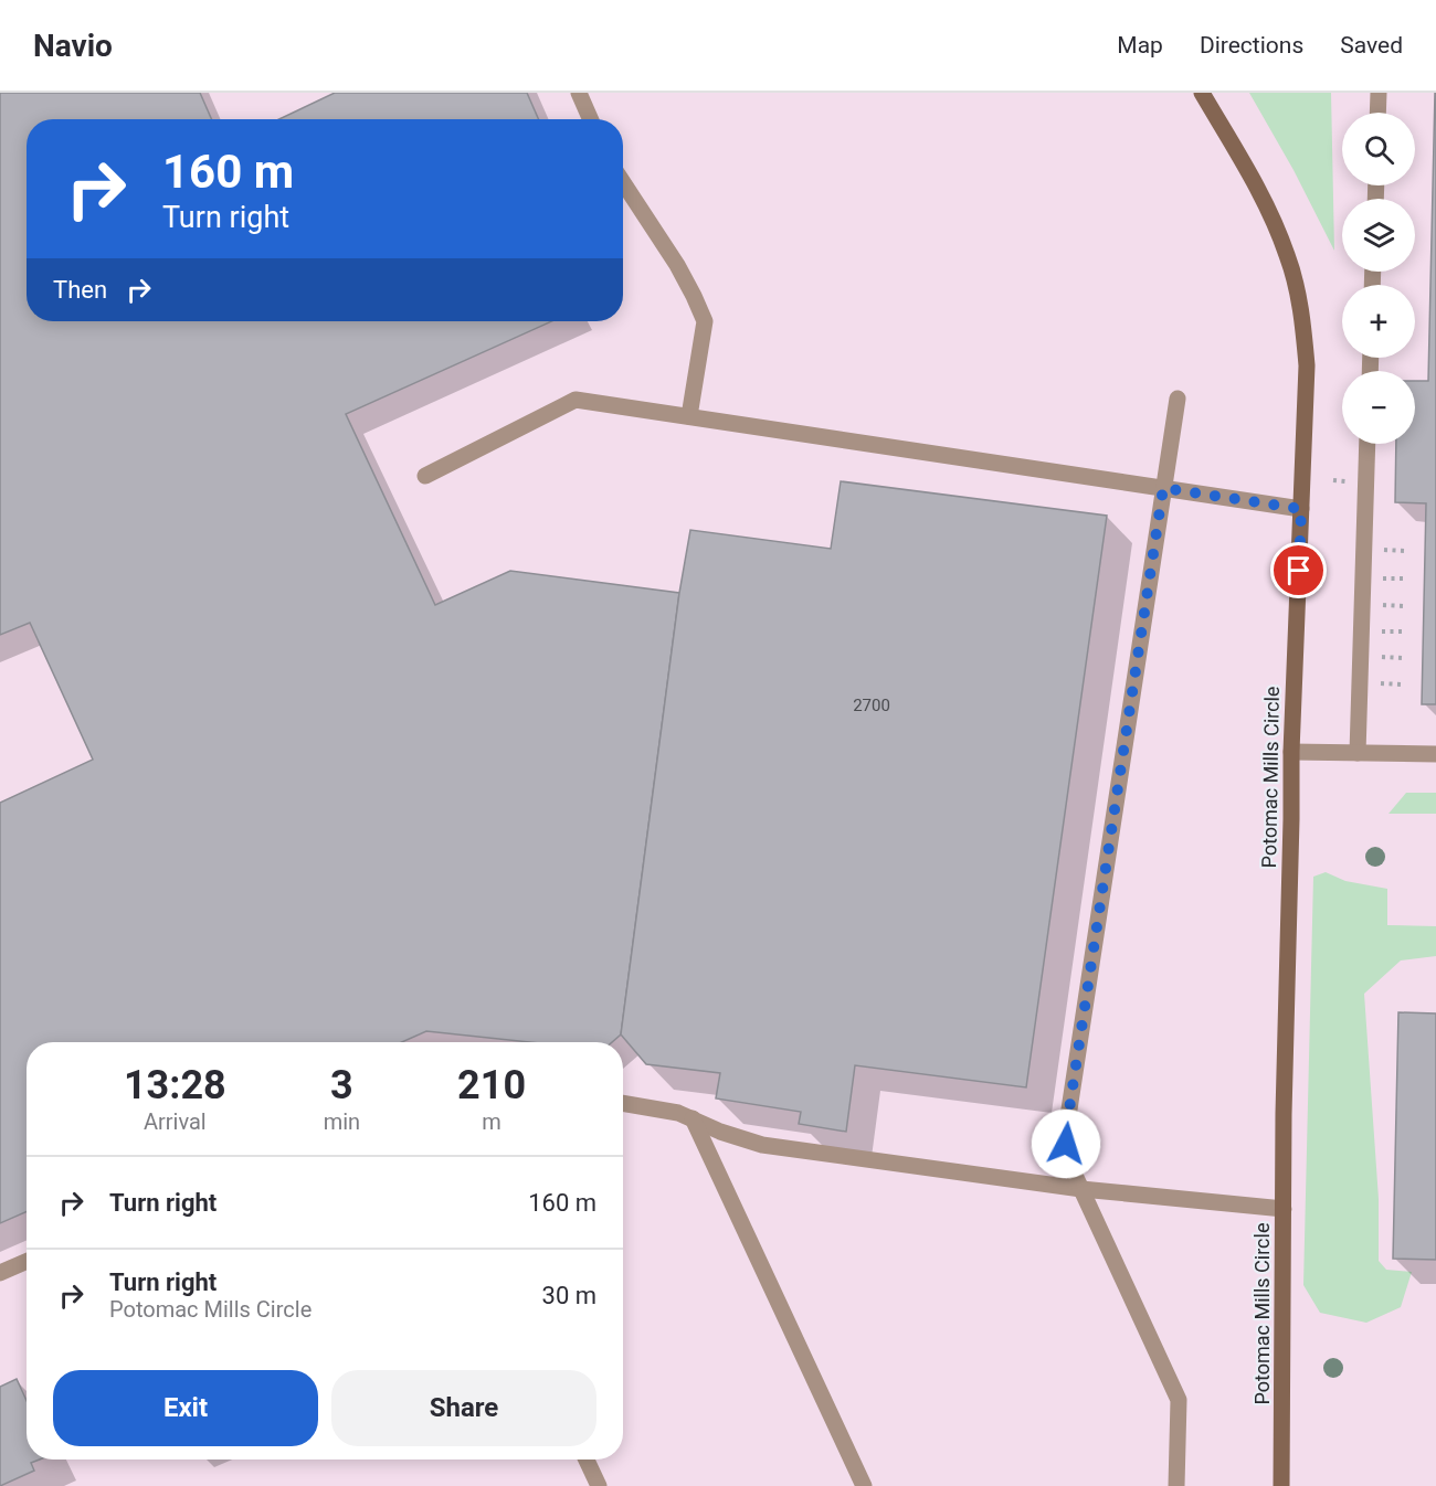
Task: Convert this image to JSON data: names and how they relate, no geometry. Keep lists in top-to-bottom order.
{
  "streets": {
    "street": ["Potomac Mills Circle"]
  },
  "house_numbers": ["2700"],
  "page": {
    "header": "Navio",
    "nav": ["Map", "Directions", "Saved"],
    "map_buttons": ["+", "−"],
    "turn": ["160 m", "Turn right"],
    "then": "Then",
    "eta": [
      "13:28",
      "Arrival",
      "3",
      "min",
      "210",
      "m"
    ],
    "list": [
      {
        "name": "Turn right",
        "value": "160 m"
      },
      {
        "name": "Turn right",
        "note": "Potomac Mills Circle",
        "value": "30 m"
      }
    ],
    "buttons": ["Exit", "Share"]
  }
}
